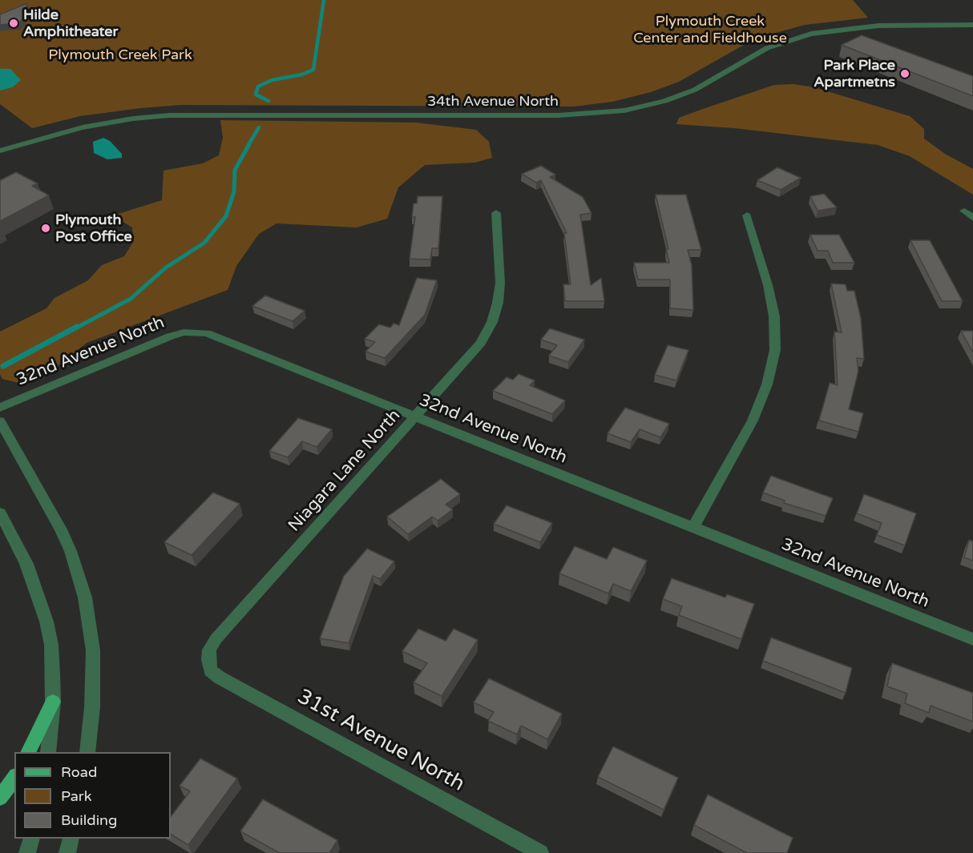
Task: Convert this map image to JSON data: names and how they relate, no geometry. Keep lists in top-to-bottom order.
{
  "streets": {
    "street": [
      "34th Avenue North",
      "32nd Avenue North",
      "Niagara Lane North",
      "31st Avenue North"
    ]
  },
  "crossings": [
    ["32nd Avenue North", "Niagara Lane North"],
    ["Niagara Lane North", "31st Avenue North"]
  ],
  "parks": ["Plymouth Creek Center and Fieldhouse", "Plymouth Creek Park"],
  "places": ["Hilde Amphitheater", "Park Place Apartmetns", "Plymouth Post Office"],
  "legend": ["Road", "Park", "Building"]
}
